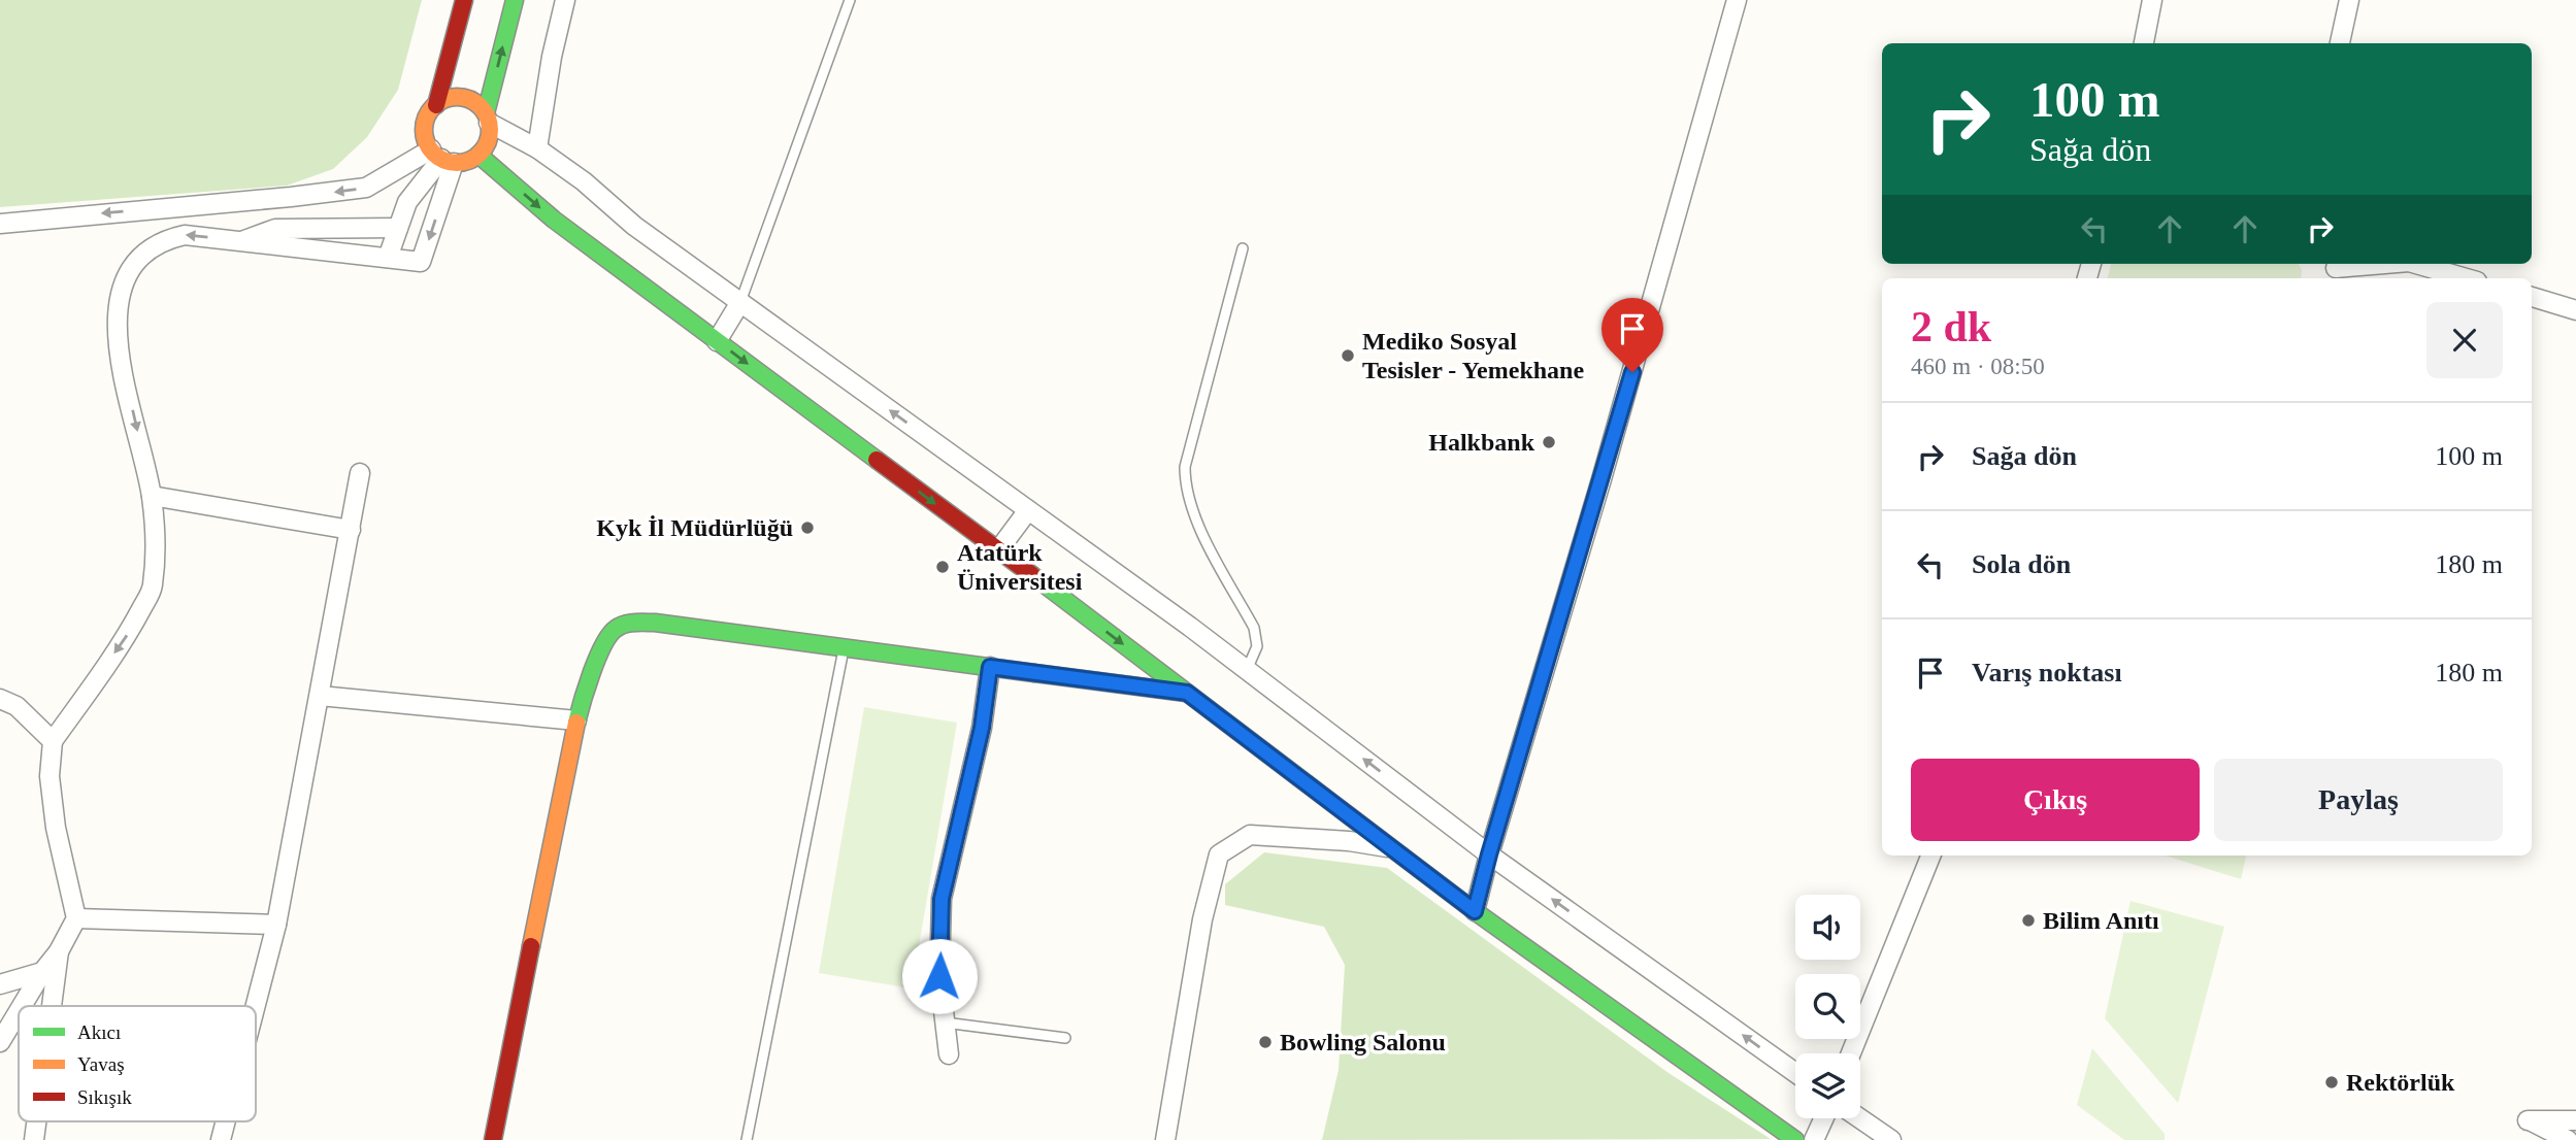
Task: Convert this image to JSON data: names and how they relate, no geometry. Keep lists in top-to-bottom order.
{
  "places": [
    "Mediko Sosyal Tesisler - Yemekhane",
    "Halkbank",
    "Kyk İl Müdürlüğü",
    "Atatürk Üniversitesi",
    "Bilim Anıtı",
    "Bowling Salonu",
    "Rektörlük"
  ],
  "legend": ["Akıcı", "Yavaş", "Sıkışık"],
  "page": {
    "turn": ["100 m", "Sağa dön"],
    "heading": ["2 dk", "460 m · 08:50"],
    "list": [
      {
        "name": "Sağa dön",
        "value": "100 m"
      },
      {
        "name": "Sola dön",
        "value": "180 m"
      },
      {
        "name": "Varış noktası",
        "value": "180 m"
      }
    ],
    "buttons": ["Çıkış", "Paylaş"]
  }
}
